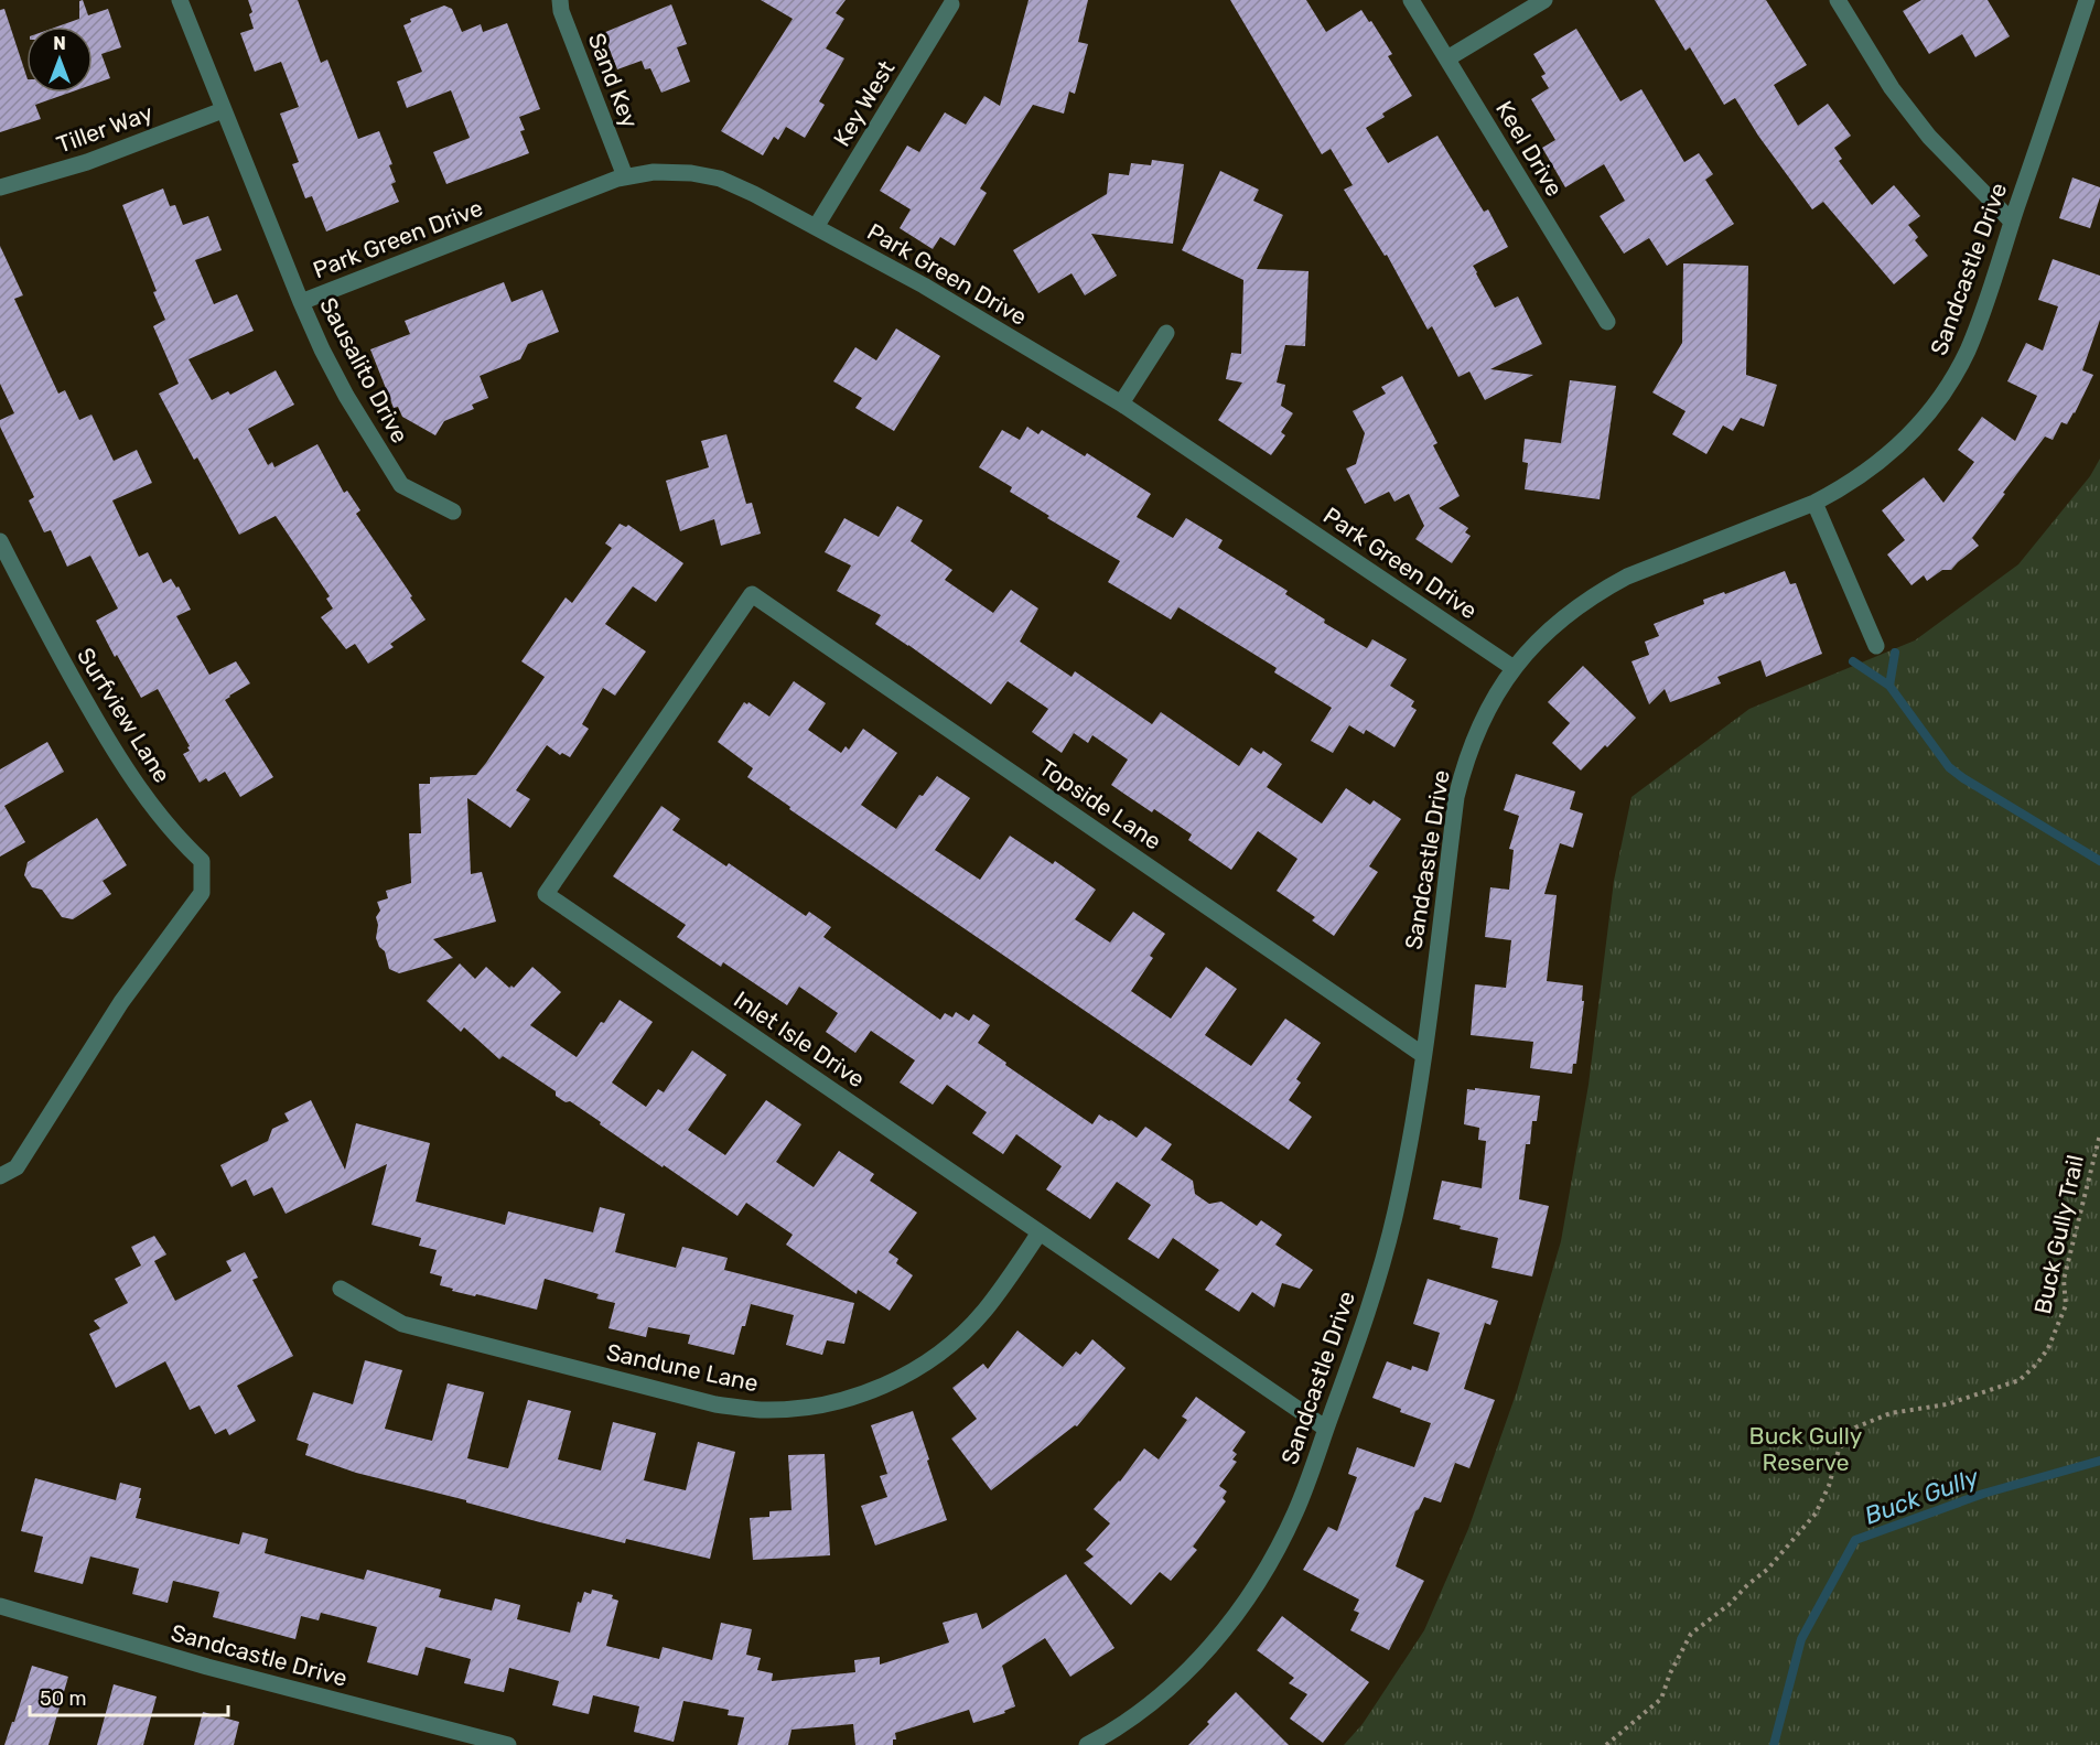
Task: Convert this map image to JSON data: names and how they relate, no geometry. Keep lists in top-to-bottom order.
{
  "streets": {
    "street": [
      "Sand Key",
      "Key West",
      "Tiller Way",
      "Keel Drive",
      "Park Green Drive",
      "Sandcastle Drive",
      "Sausalito Drive",
      "Surfview Lane",
      "Topside Lane",
      "Inlet Isle Drive",
      "Sandune Lane"
    ],
    "path": ["Buck Gully Trail"]
  },
  "crossings": [
    ["Sand Key", "Park Green Drive"],
    ["Key West", "Park Green Drive"],
    ["Tiller Way", "Sausalito Drive"],
    ["Park Green Drive", "Sandcastle Drive"],
    ["Park Green Drive", "Sausalito Drive"],
    ["Sandcastle Drive", "Topside Lane"],
    ["Sandcastle Drive", "Inlet Isle Drive"],
    ["Topside Lane", "Inlet Isle Drive"],
    ["Inlet Isle Drive", "Sandune Lane"]
  ],
  "water": ["Buck Gully"],
  "parks": ["Buck Gully Reserve"],
  "scale_bar": "50 m",
  "north": "top"
}
